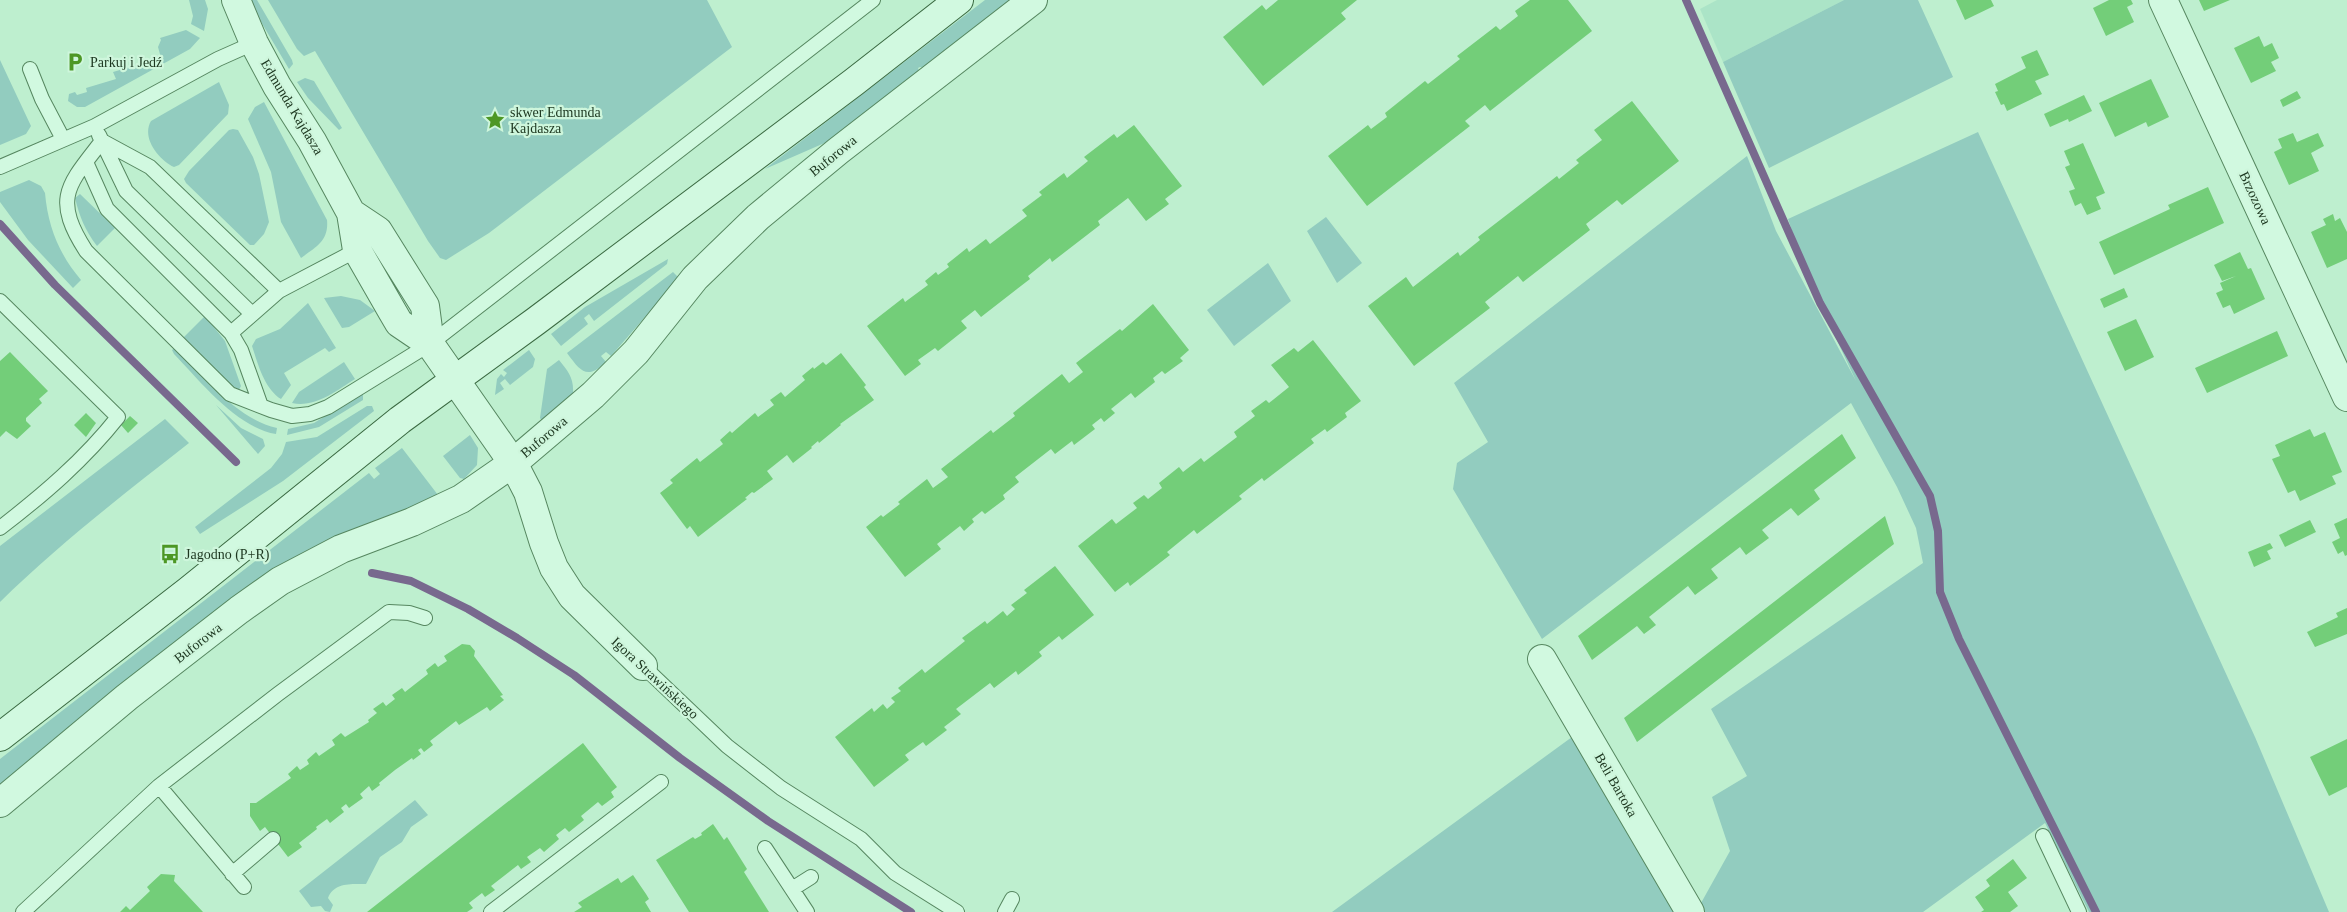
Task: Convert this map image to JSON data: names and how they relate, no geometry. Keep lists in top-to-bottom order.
{
  "streets": {
    "street": [
      "Edmunda Kajdasza",
      "Buforowa",
      "Brzozowa",
      "Igora Strawińskiego",
      "Beli Bartoka"
    ]
  },
  "crossings": [
    ["Edmunda Kajdasza", "Buforowa"],
    ["Edmunda Kajdasza", "Igora Strawińskiego"],
    ["Buforowa", "Igora Strawińskiego"]
  ],
  "places": {
    "parking": ["Parkuj i Jedź"],
    "place": ["skwer Edmunda Kajdasza"],
    "bus stop": ["Jagodno (P+R)"]
  }
}
